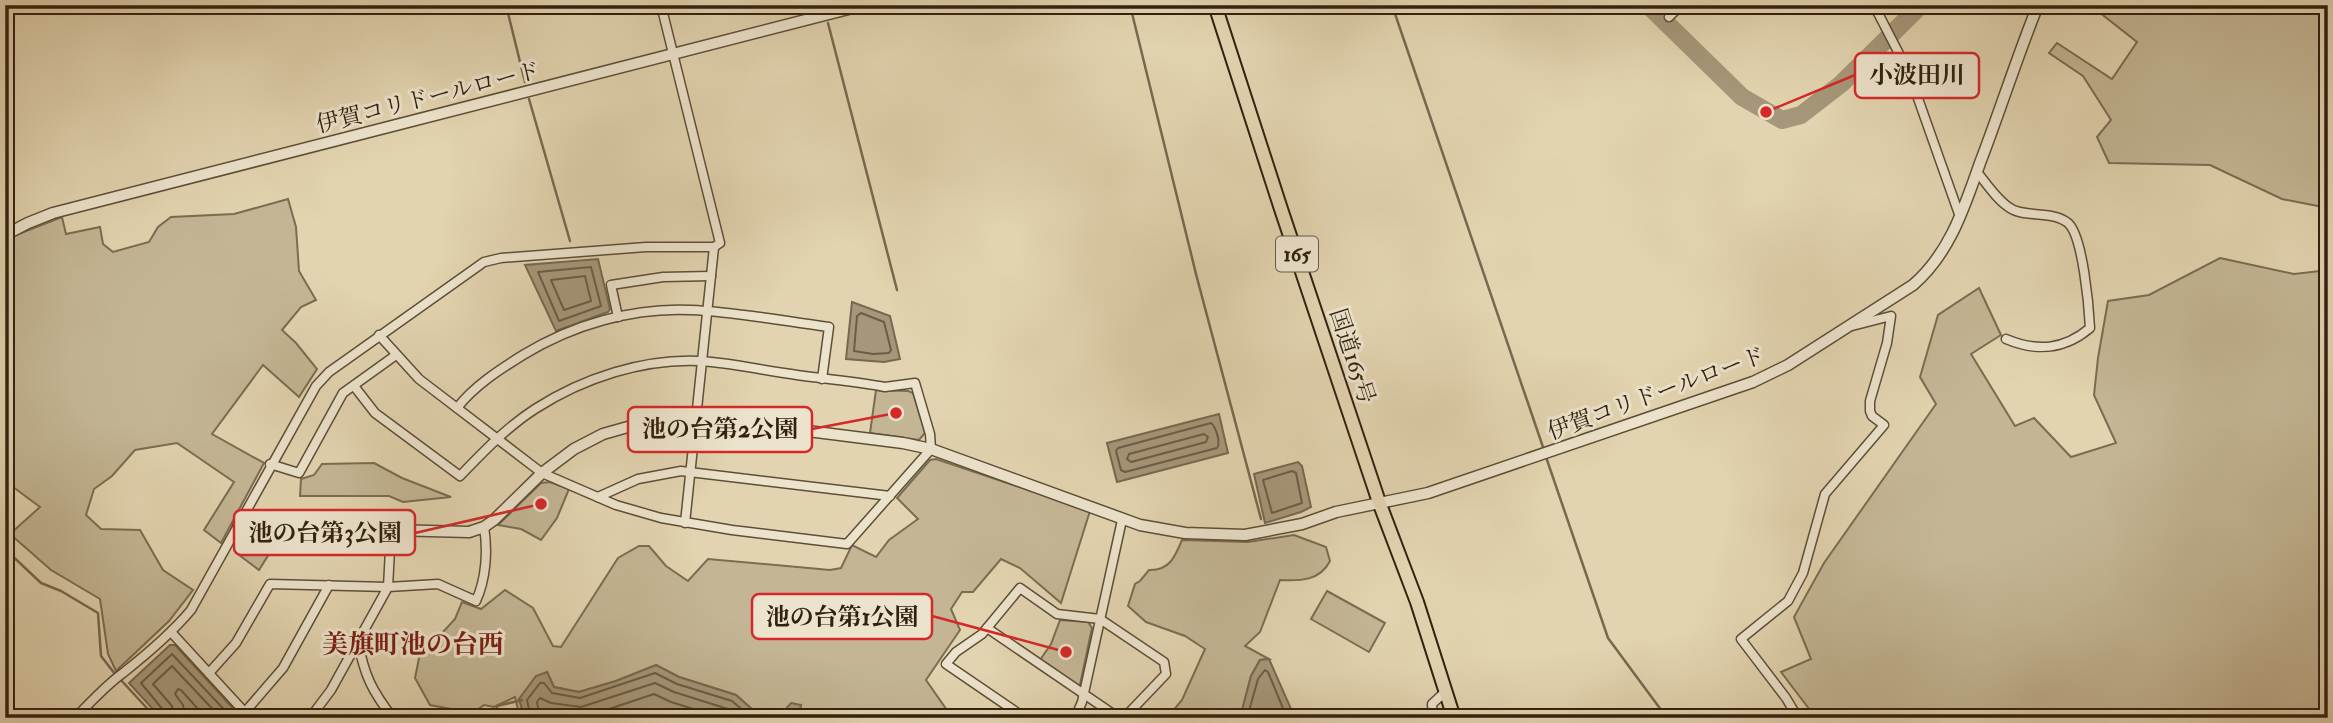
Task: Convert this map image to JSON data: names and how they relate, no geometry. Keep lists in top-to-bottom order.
{
  "streets": {
    "highway": ["165", "国道165号"],
    "street": ["伊賀コリドールロード"]
  },
  "crossings": [
    ["伊賀コリドールロード", "国道165号"]
  ],
  "districts": ["美旗町池の台西"],
  "places": [
    "小波田川",
    "池の台第2公園",
    "池の台第3公園",
    "池の台第1公園"
  ]
}
